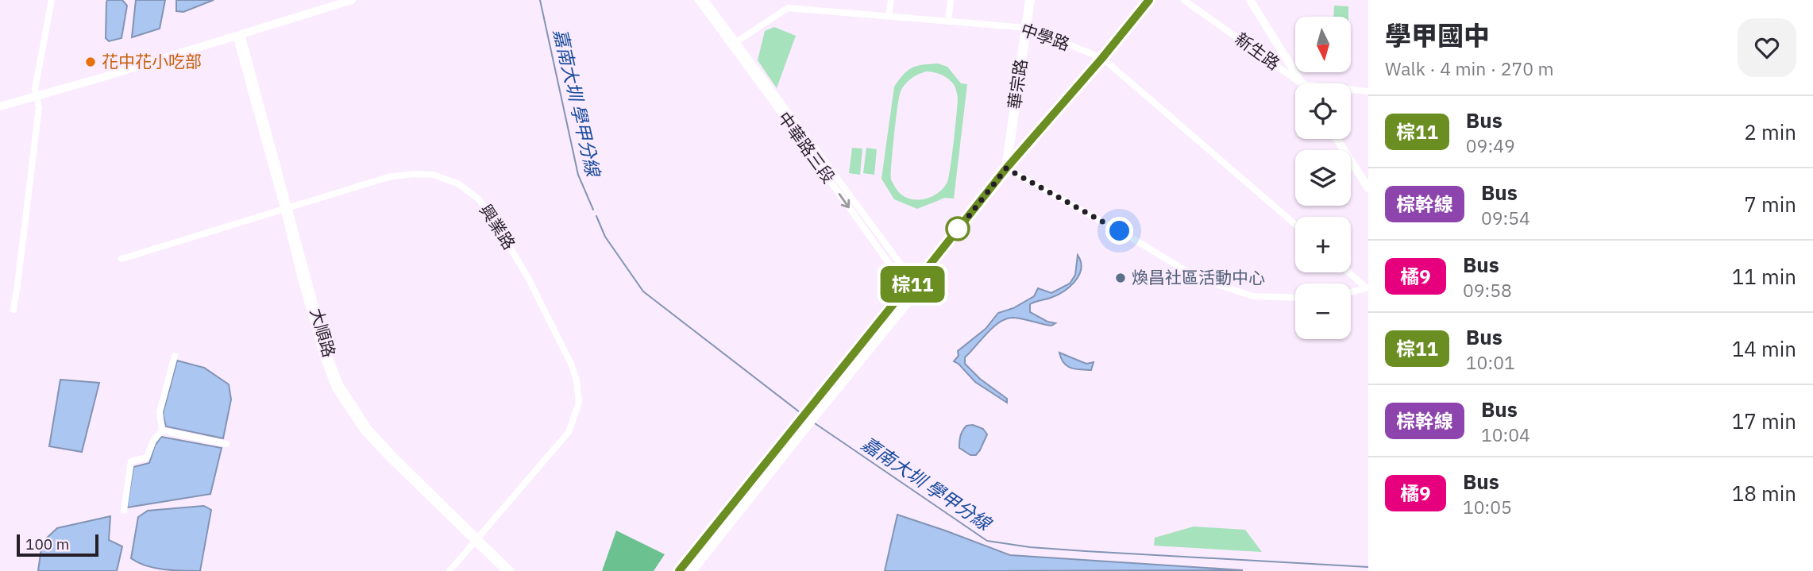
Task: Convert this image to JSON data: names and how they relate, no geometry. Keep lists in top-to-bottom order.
{
  "streets": {
    "main road": ["華宗路"],
    "street": [
      "中學路",
      "新生路",
      "中華路三段",
      "興業路",
      "大順路"
    ]
  },
  "crossings": [
    ["中學路", "華宗路"],
    ["中學路", "中華路三段"],
    ["興業路", "大順路"]
  ],
  "water": ["嘉南大圳 學甲分線"],
  "places": ["花中花小吃部", "煥昌社區活動中心"],
  "lines": ["bus line 棕11"],
  "scale_bar": "100 m",
  "north": "bottom",
  "page": {
    "on_map": "棕11",
    "heading": ["學甲國中", "Walk · 4 min · 270 m"],
    "map_buttons": ["+", "−"],
    "list": [
      {
        "mark": "棕11",
        "name": "Bus",
        "note": "09:49",
        "value": "2 min"
      },
      {
        "mark": "棕幹線",
        "name": "Bus",
        "note": "09:54",
        "value": "7 min"
      },
      {
        "mark": "橘9",
        "name": "Bus",
        "note": "09:58",
        "value": "11 min"
      },
      {
        "mark": "棕11",
        "name": "Bus",
        "note": "10:01",
        "value": "14 min"
      },
      {
        "mark": "棕幹線",
        "name": "Bus",
        "note": "10:04",
        "value": "17 min"
      },
      {
        "mark": "橘9",
        "name": "Bus",
        "note": "10:05",
        "value": "18 min"
      }
    ],
    "scale": "100 m"
  }
}
